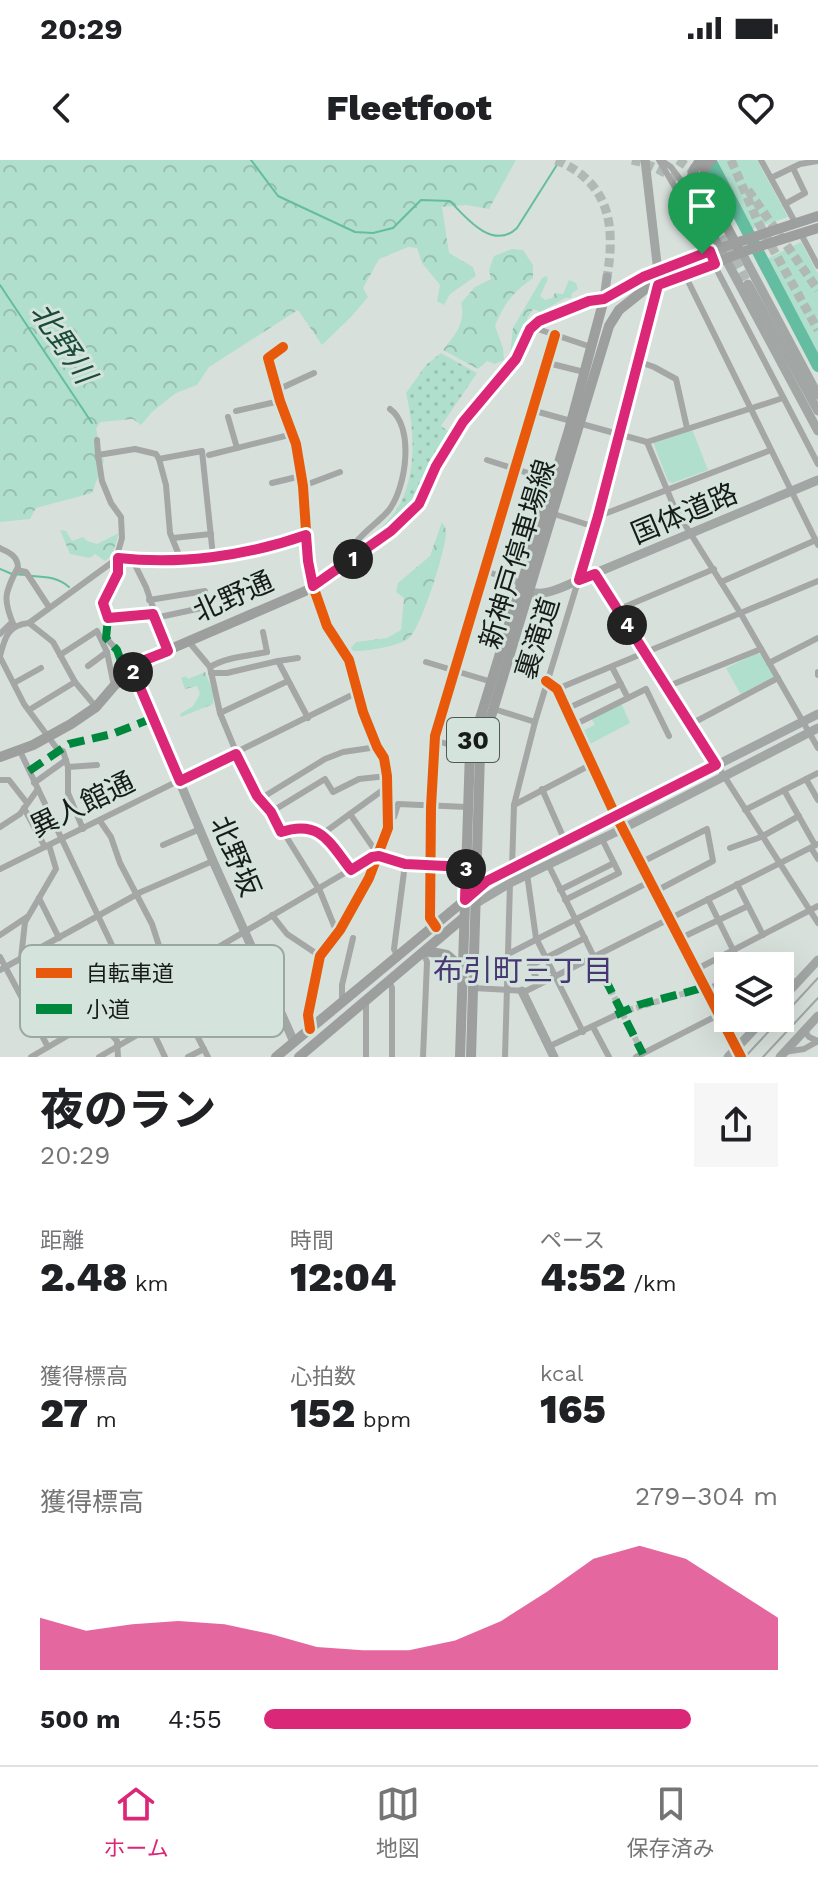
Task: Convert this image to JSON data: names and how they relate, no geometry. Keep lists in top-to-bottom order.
{
  "streets": {
    "main road": ["新神戸停車場線", "北野通", "30"],
    "street": [
      "国体道路",
      "裏滝道",
      "異人館通",
      "北野坂"
    ]
  },
  "crossings": [
    ["国体道路", "新神戸停車場線"],
    ["国体道路", "裏滝道"],
    ["北野通", "北野坂"],
    ["異人館通", "北野坂"]
  ],
  "districts": ["布引町三丁目"],
  "water": ["北野川"],
  "legend": ["自転車道", "小道"],
  "page": {
    "status": "20:29",
    "header": "Fleetfoot",
    "pins": [
      "1",
      "4",
      "2",
      "3"
    ],
    "heading": ["夜のラン", "20:29"],
    "stats": [
      ["距離", "2.48 km"],
      ["時間", "12:04"],
      ["ペース", "4:52 /km"],
      ["獲得標高", "27 m"],
      ["心拍数", "152 bpm"],
      ["kcal", "165"]
    ],
    "chart": ["獲得標高", "279–304 m"],
    "list": [
      {
        "name": "500 m",
        "note": "4:55"
      }
    ],
    "tabs": ["ホーム", "地図", "保存済み"]
  }
}
